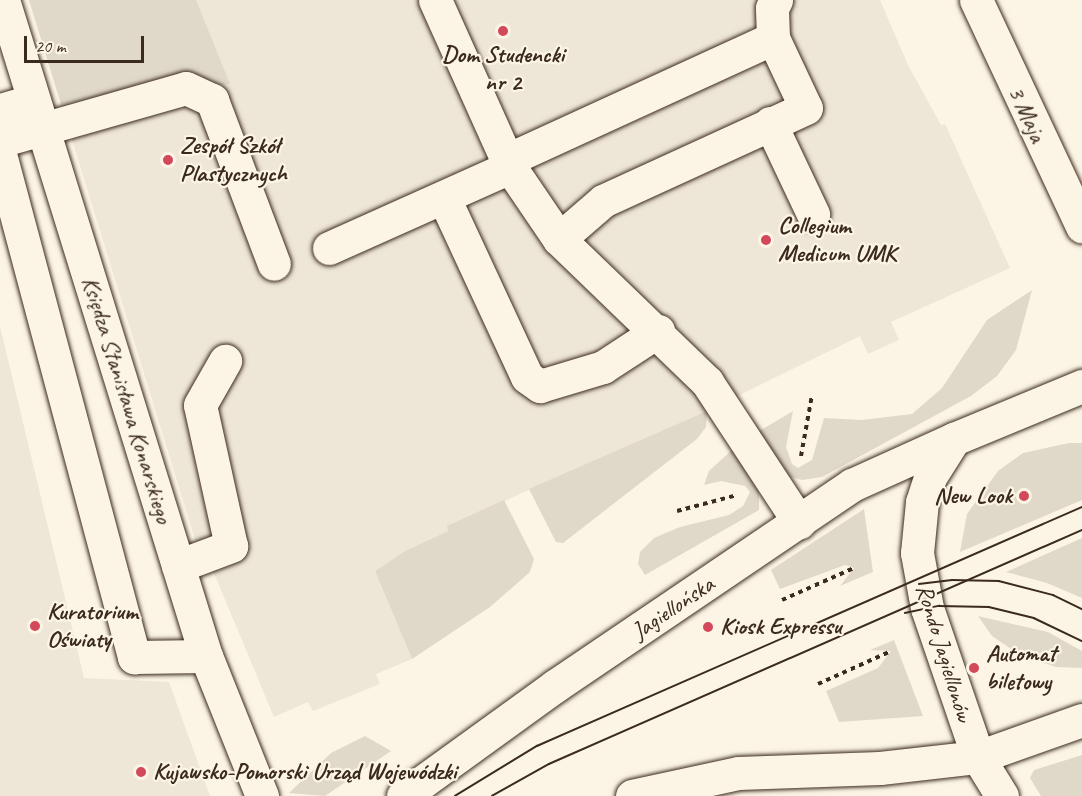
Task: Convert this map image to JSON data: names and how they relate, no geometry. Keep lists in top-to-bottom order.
{
  "streets": {
    "street": [
      "3 Maja",
      "Księdza Stanisława Konarskiego",
      "Jagiellońska",
      "Rondo Jagiellonów"
    ]
  },
  "crossings": [
    ["Jagiellońska", "Rondo Jagiellonów"]
  ],
  "places": [
    "Dom Studencki nr 2",
    "Zespół Szkół Plastycznych",
    "Collegium Medicum UMK",
    "New Look",
    "Kuratorium Oświaty",
    "Kiosk Expressu",
    "Automat biletowy",
    "Kujawsko-Pomorski Urząd Wojewódzki"
  ],
  "scale_bar": "20 m"
}
